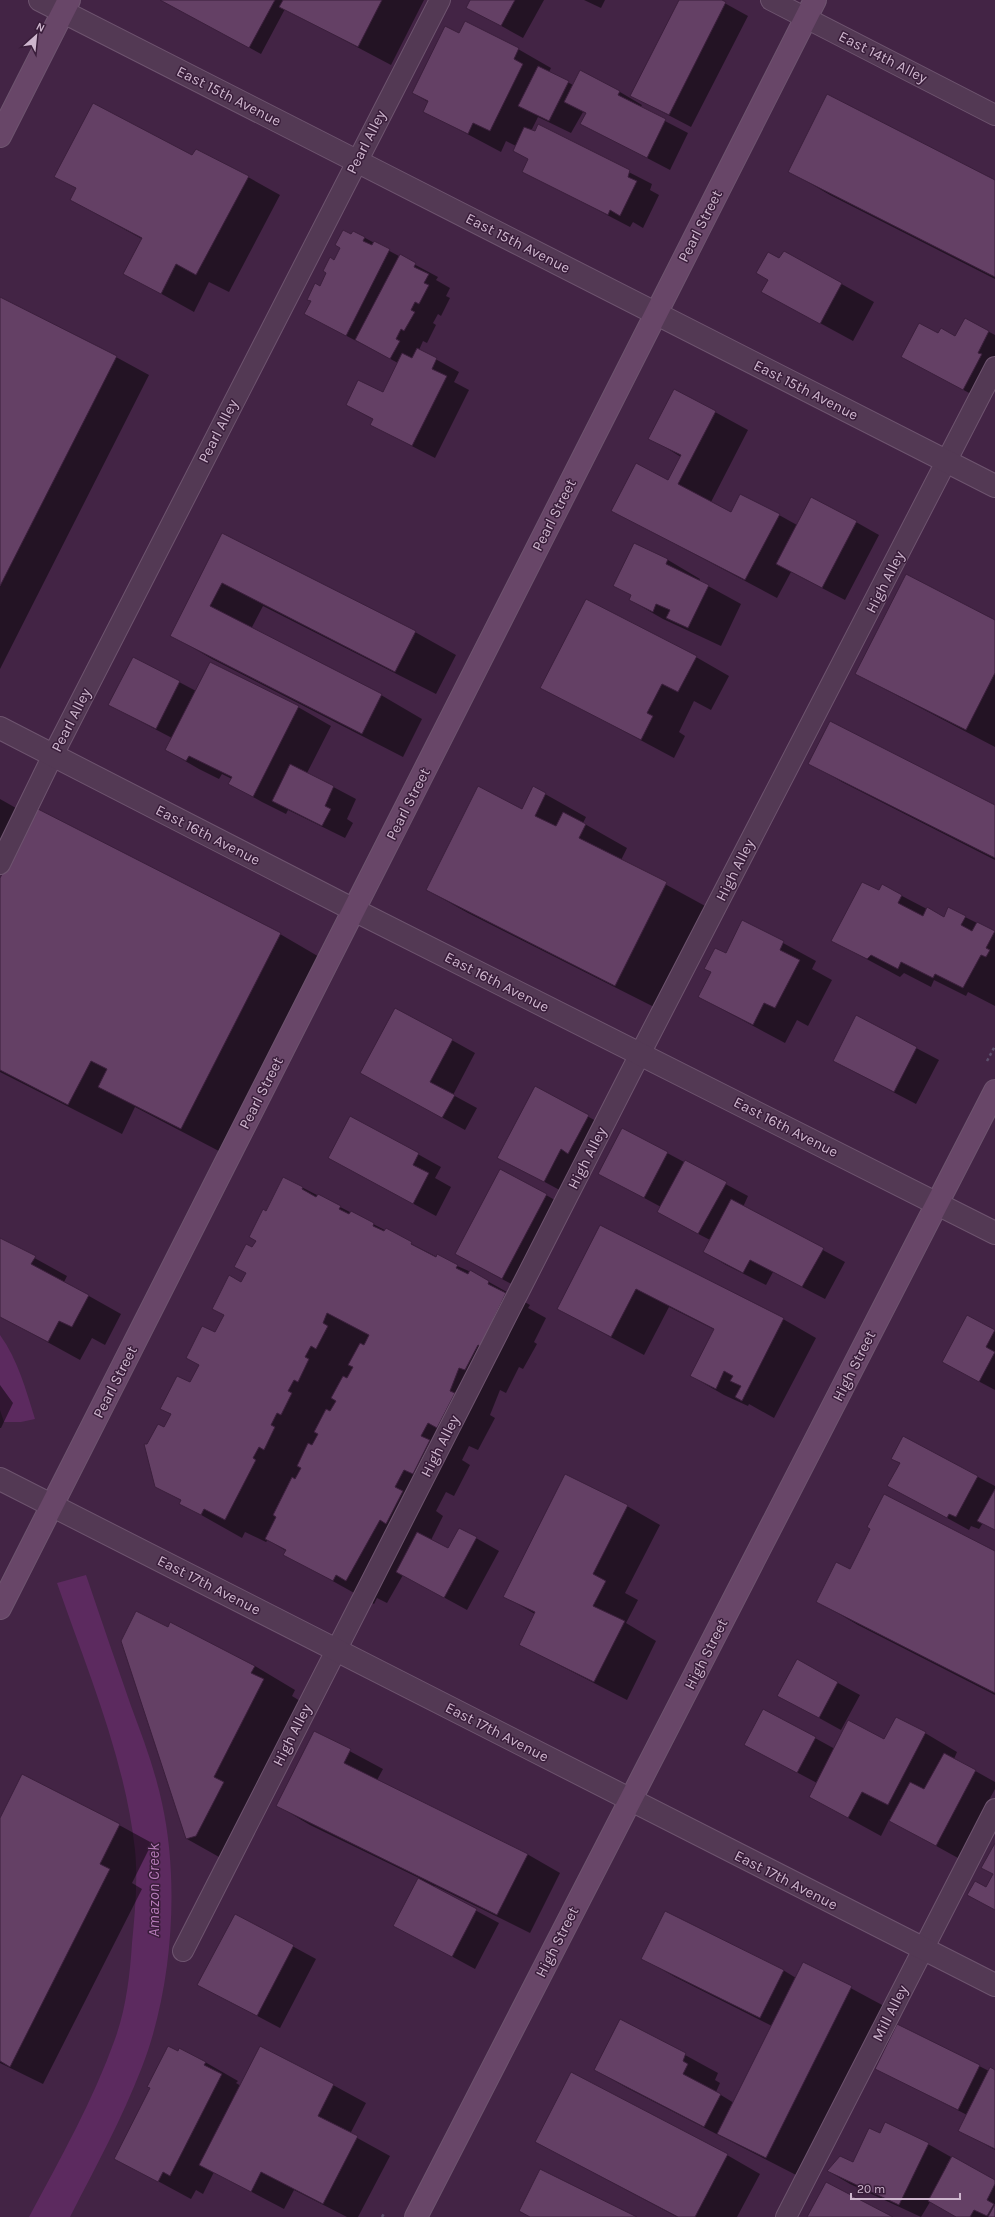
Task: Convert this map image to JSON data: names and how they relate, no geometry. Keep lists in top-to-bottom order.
{
  "streets": {
    "main road": ["Pearl Street", "High Street"],
    "street": ["East 15th Avenue", "East 16th Avenue", "East 17th Avenue"],
    "lane": [
      "East 14th Alley",
      "Pearl Alley",
      "High Alley",
      "Mill Alley"
    ]
  },
  "crossings": [
    ["East 14th Alley", "Pearl Street"],
    ["East 15th Avenue", "Pearl Alley"],
    ["East 15th Avenue", "Pearl Street"],
    ["East 15th Avenue", "High Alley"],
    ["Pearl Alley", "East 16th Avenue"],
    ["Pearl Street", "East 16th Avenue"],
    ["Pearl Street", "East 17th Avenue"],
    ["High Alley", "East 16th Avenue"],
    ["High Alley", "East 17th Avenue"],
    ["East 16th Avenue", "High Street"],
    ["High Street", "East 17th Avenue"],
    ["East 17th Avenue", "Mill Alley"]
  ],
  "water": ["Amazon Creek"],
  "scale_bar": "20 m",
  "north": "top right"
}
